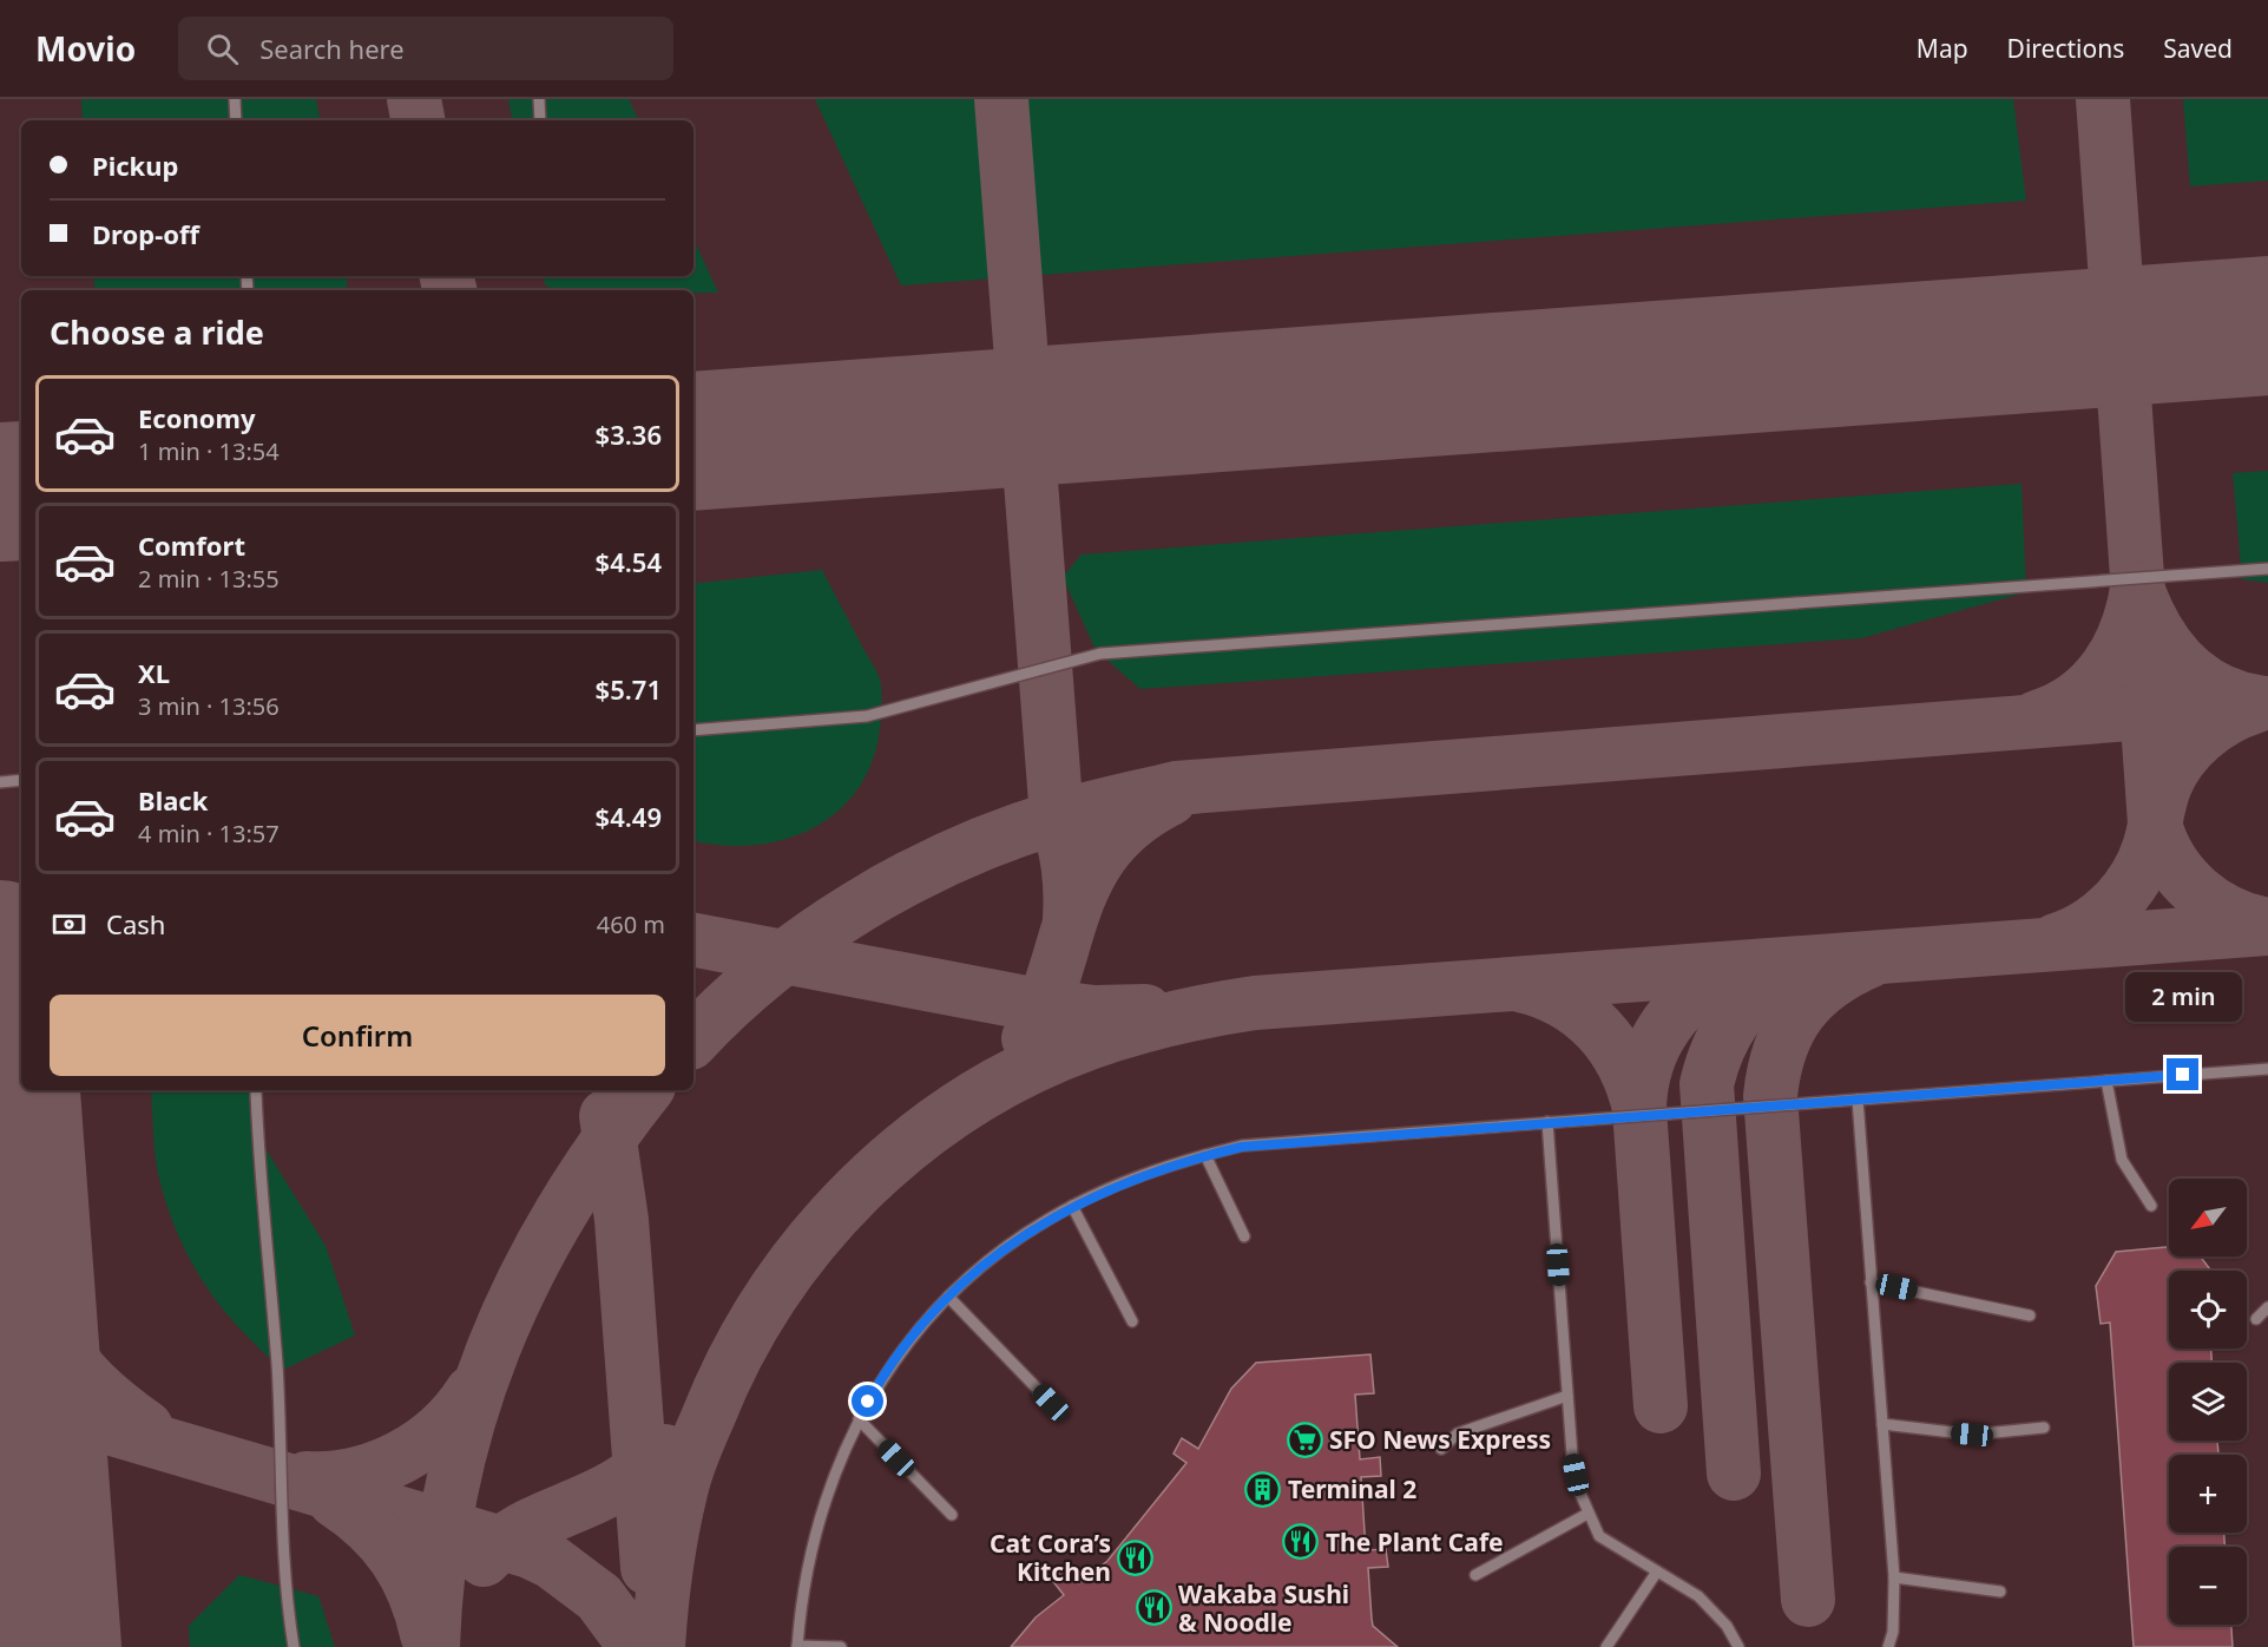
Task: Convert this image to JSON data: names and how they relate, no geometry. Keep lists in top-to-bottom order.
{
  "places": {
    "supermarket": ["SFO News Express"],
    "building": ["Terminal 2"],
    "restaurant": ["The Plant Cafe", "Cat Cora’s Kitchen", "Wakaba Sushi & Noodle"]
  },
  "north": "bottom left",
  "page": {
    "header": "Movio",
    "search": "Search here",
    "nav": ["Map", "Directions", "Saved"],
    "banner": ["Pickup", "Drop-off"],
    "heading": "Choose a ride",
    "list": [
      {
        "name": "Economy",
        "note": "1 min · 13:54",
        "value": "$3.36"
      },
      {
        "name": "Comfort",
        "note": "2 min · 13:55",
        "value": "$4.54"
      },
      {
        "name": "XL",
        "note": "3 min · 13:56",
        "value": "$5.71"
      },
      {
        "name": "Black",
        "note": "4 min · 13:57",
        "value": "$4.49"
      }
    ],
    "pay": ["Cash", "460 m"],
    "bubble": "2 min",
    "buttons": "Confirm",
    "map_buttons": ["+", "−"]
  }
}
